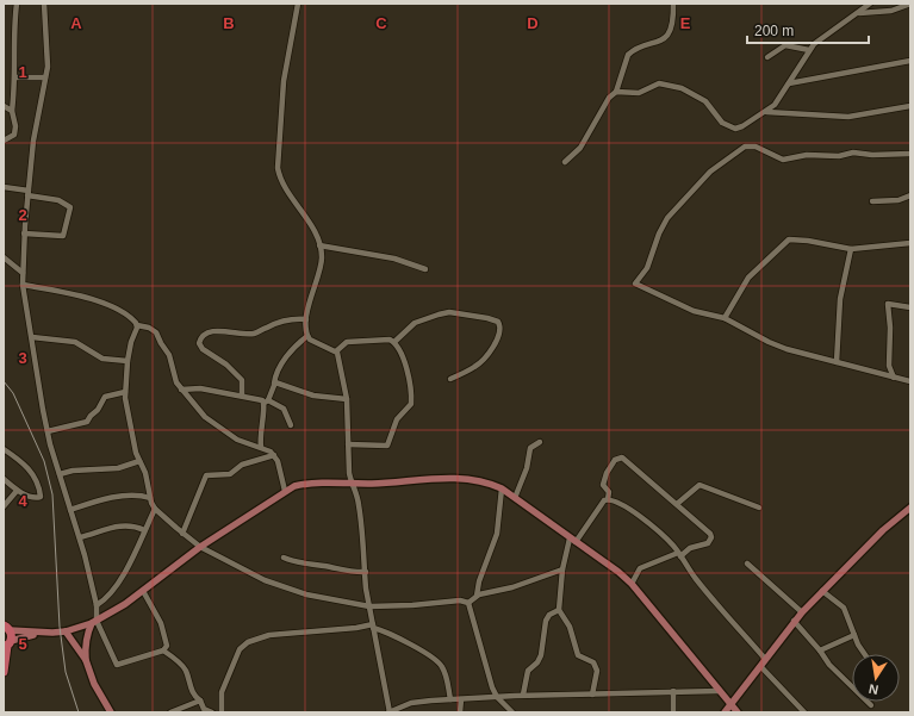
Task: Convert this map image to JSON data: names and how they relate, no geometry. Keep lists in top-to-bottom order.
{
  "scale_bar": "200 m",
  "north": "bottom",
  "grid": {
    "columns": [
      "A",
      "B",
      "C",
      "D",
      "E"
    ],
    "rows": [
      "1",
      "2",
      "3",
      "4",
      "5"
    ]
  }
}
